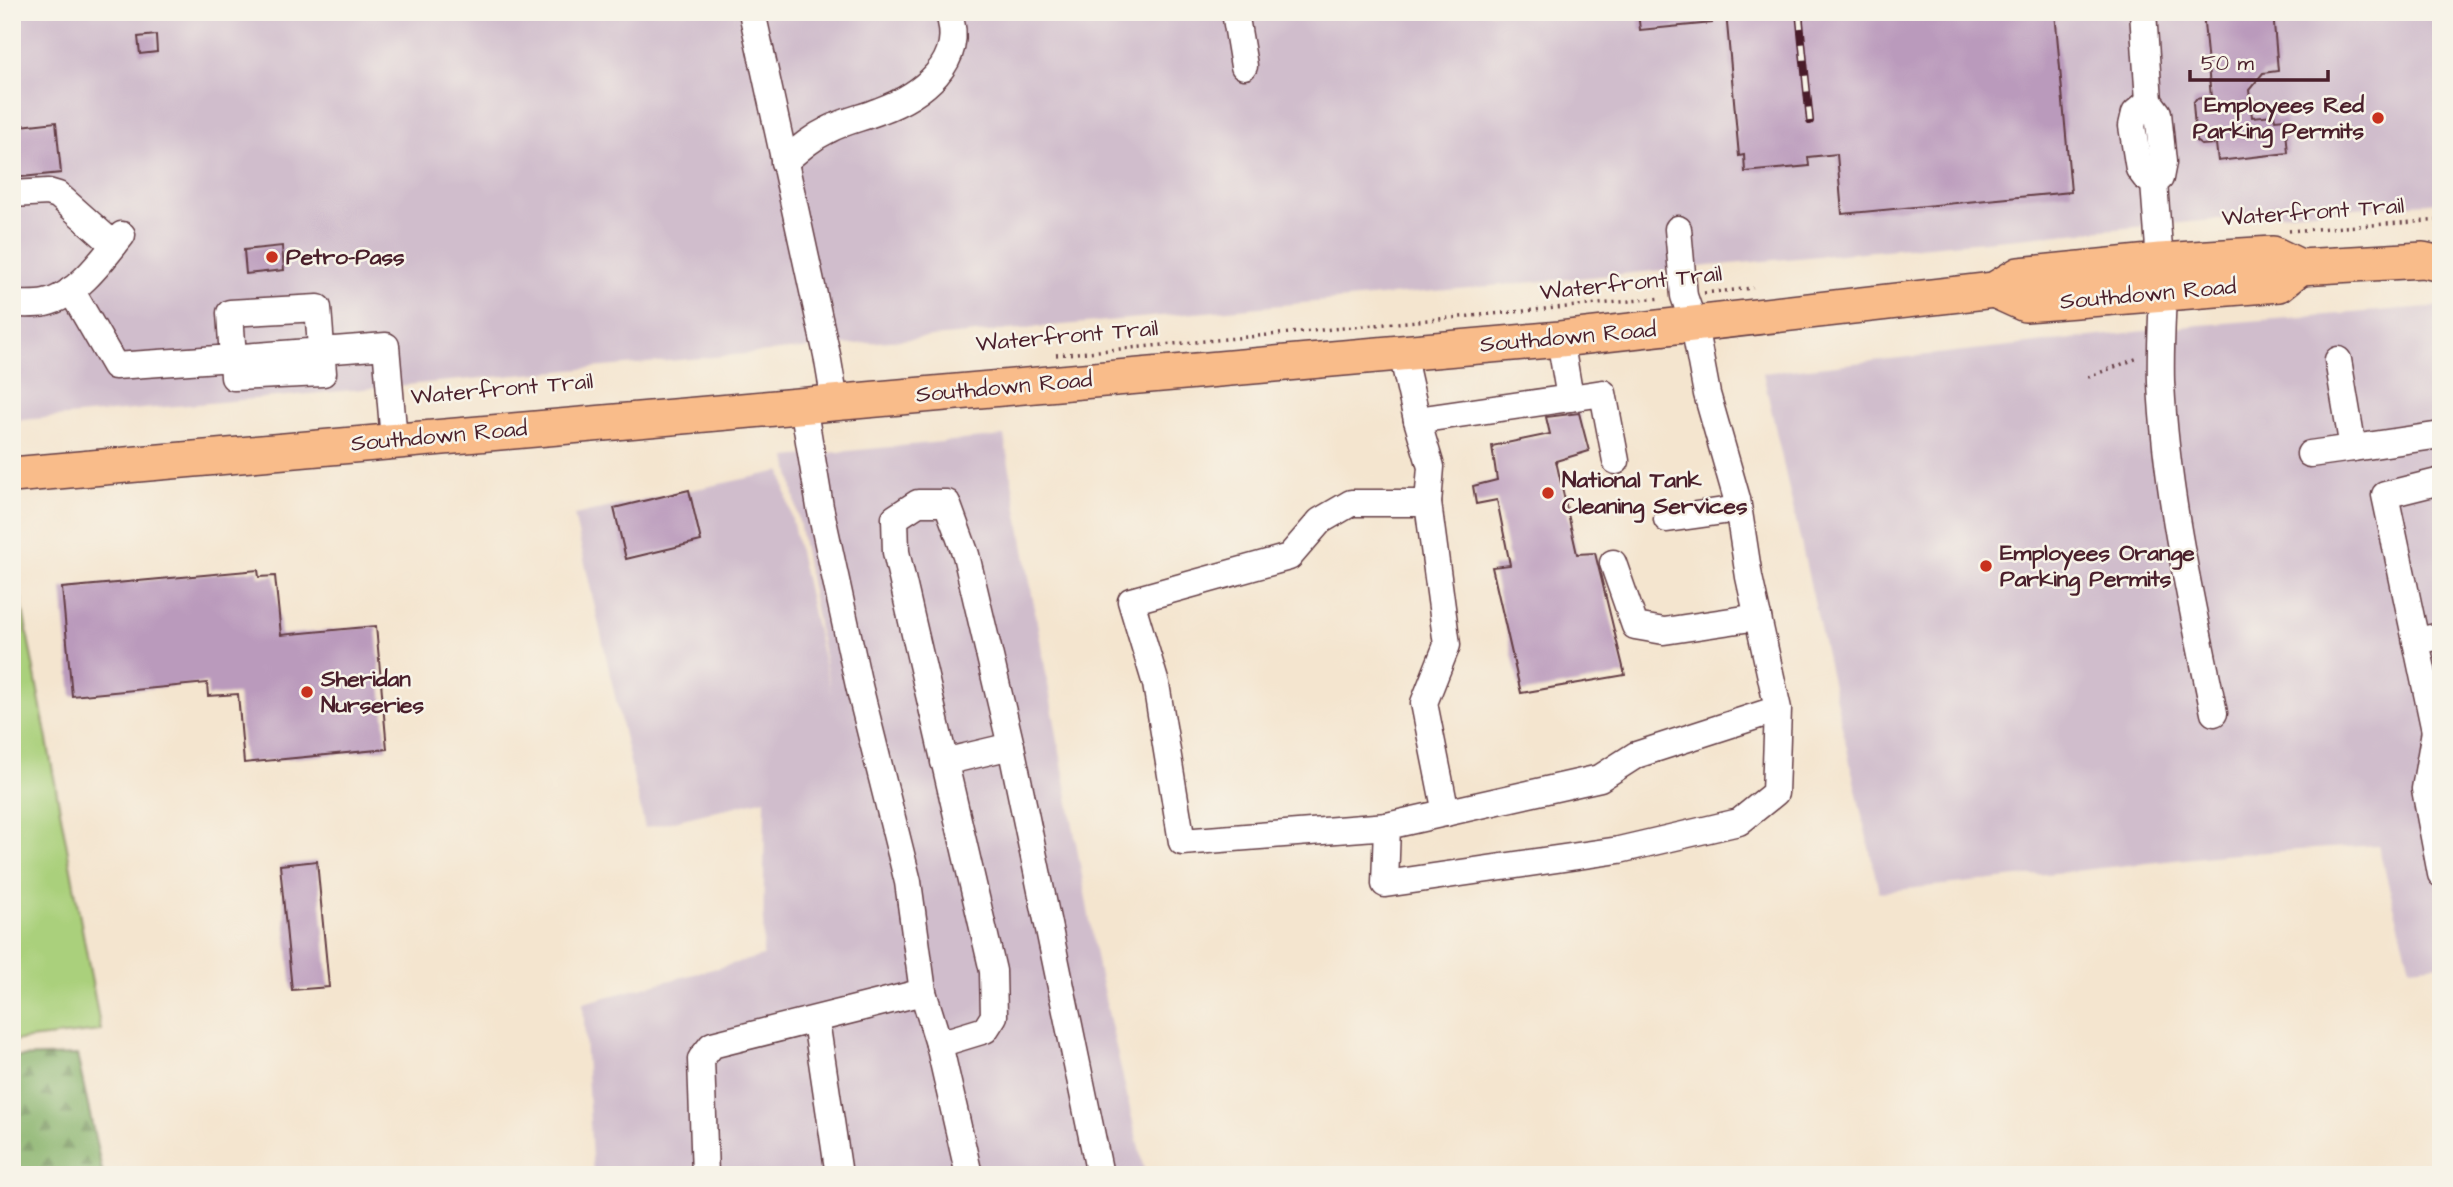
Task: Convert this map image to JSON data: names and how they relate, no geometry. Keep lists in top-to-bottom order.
{
  "streets": {
    "main road": ["Southdown Road"],
    "path": ["Waterfront Trail"]
  },
  "crossings": [
    ["Waterfront Trail", "Southdown Road"]
  ],
  "places": [
    "Employees Red Parking Permits",
    "Petro-Pass",
    "National Tank Cleaning Services",
    "Employees Orange Parking Permits",
    "Sheridan Nurseries"
  ],
  "scale_bar": "50 m"
}
